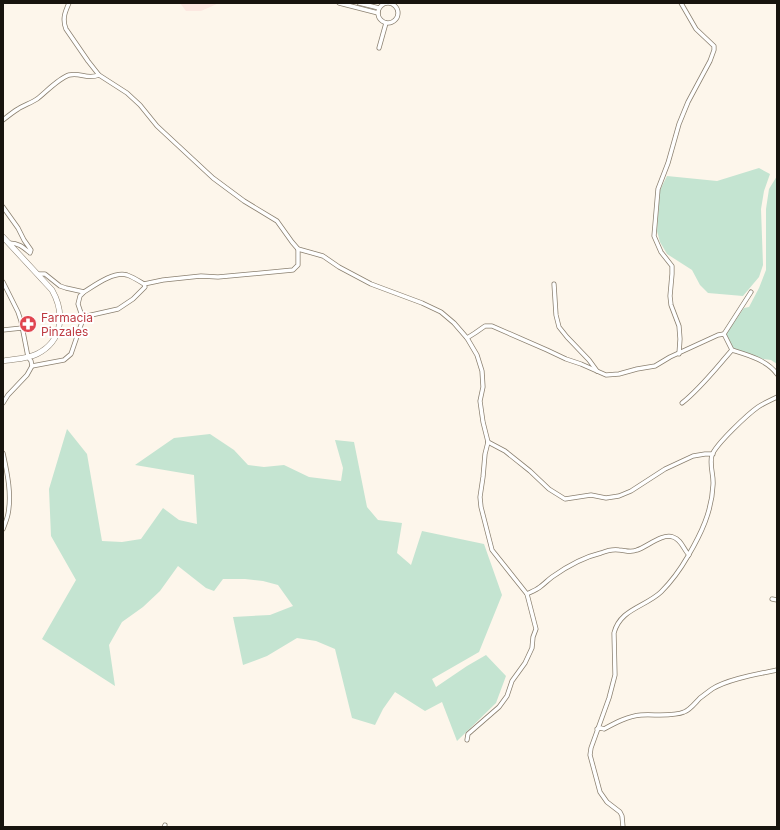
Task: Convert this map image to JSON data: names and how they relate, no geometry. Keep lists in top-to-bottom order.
{
  "places": {
    "pharmacy": ["Farmacia Pinzales"]
  }
}
